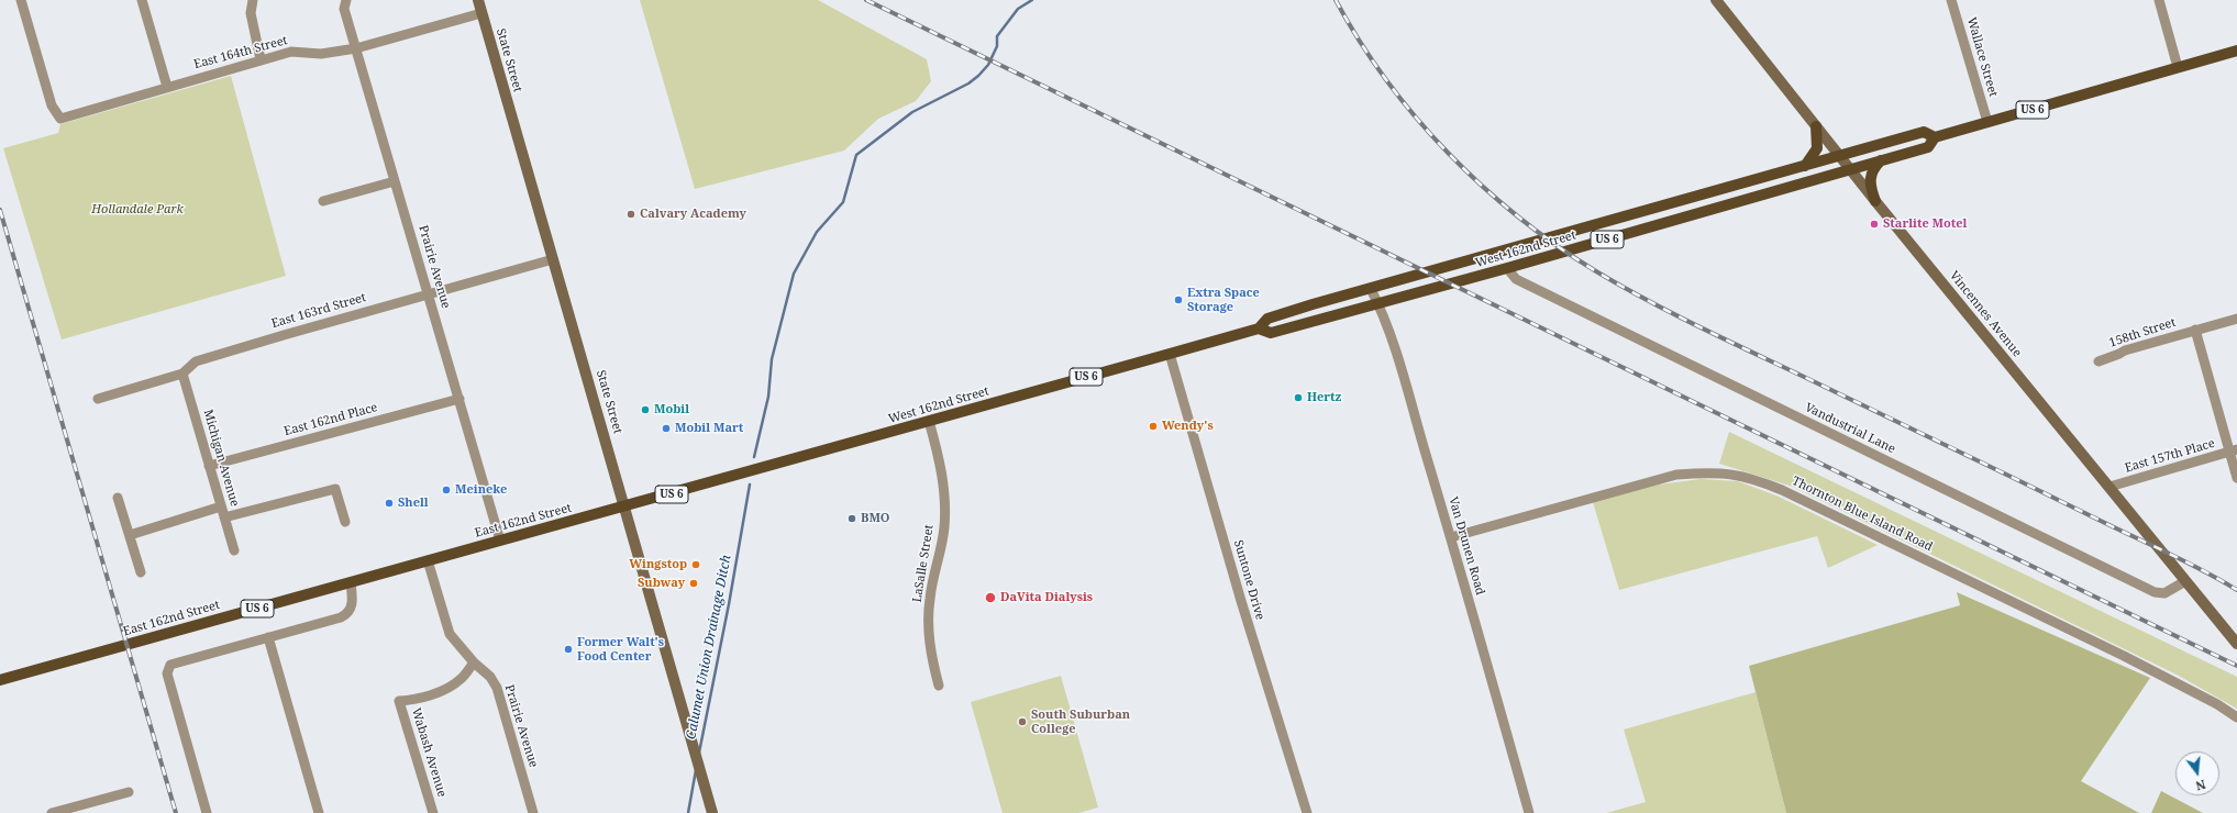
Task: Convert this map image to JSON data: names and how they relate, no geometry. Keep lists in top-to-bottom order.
{
  "streets": {
    "main road": ["US 6", "West 162nd Street", "East 162nd Street"],
    "street": [
      "East 164th Street",
      "Wallace Street",
      "State Street",
      "Prairie Avenue",
      "East 163rd Street",
      "Vincennes Avenue",
      "158th Street",
      "East 162nd Place",
      "Vandustrial Lane",
      "East 157th Place",
      "Michigan Avenue",
      "Thornton Blue Island Road",
      "Van Drunen Road",
      "LaSalle Street",
      "Suntone Drive",
      "Wabash Avenue"
    ]
  },
  "crossings": [
    ["East 164th Street", "State Street"],
    ["East 164th Street", "Prairie Avenue"],
    ["Wallace Street", "US 6"],
    ["State Street", "West 162nd Street"],
    ["State Street", "East 163rd Street"],
    ["State Street", "East 162nd Street"],
    ["US 6", "West 162nd Street"],
    ["US 6", "Vincennes Avenue"],
    ["West 162nd Street", "Vincennes Avenue"],
    ["West 162nd Street", "Vandustrial Lane"],
    ["West 162nd Street", "East 162nd Street"],
    ["West 162nd Street", "Van Drunen Road"],
    ["West 162nd Street", "LaSalle Street"],
    ["West 162nd Street", "Suntone Drive"],
    ["Prairie Avenue", "East 163rd Street"],
    ["Prairie Avenue", "East 162nd Place"],
    ["Prairie Avenue", "East 162nd Street"],
    ["Prairie Avenue", "Wabash Avenue"],
    ["East 163rd Street", "Michigan Avenue"],
    ["Vincennes Avenue", "Vandustrial Lane"],
    ["Vincennes Avenue", "East 157th Place"],
    ["East 162nd Place", "Michigan Avenue"],
    ["Thornton Blue Island Road", "Van Drunen Road"]
  ],
  "water": ["Calumet Union Drainage Ditch"],
  "parks": ["Hollandale Park"],
  "places": [
    "Calvary Academy",
    "Starlite Motel",
    "Extra Space Storage",
    "Hertz",
    "Mobil",
    "Wendy's",
    "Mobil Mart",
    "Meineke",
    "Shell",
    "BMO",
    "Wingstop",
    "Subway",
    "DaVita Dialysis",
    "Former Walt's Food Center",
    "South Suburban College"
  ],
  "north": "bottom"
}
